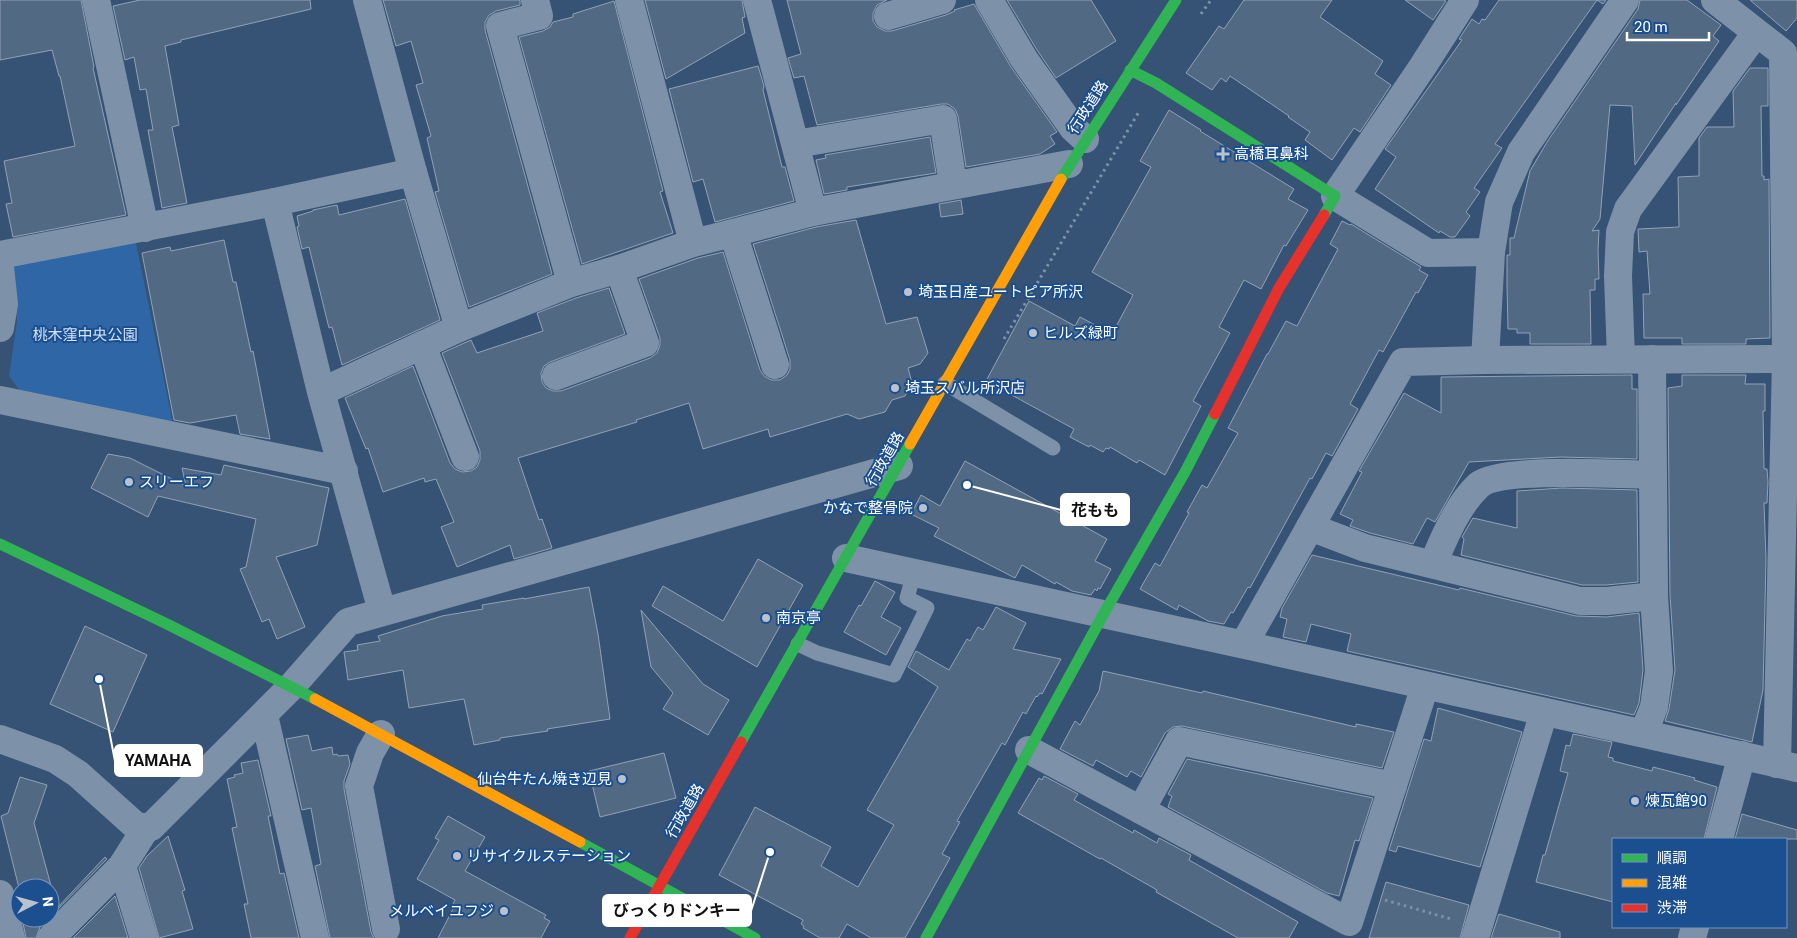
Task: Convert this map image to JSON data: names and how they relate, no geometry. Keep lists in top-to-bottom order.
{
  "streets": {
    "main road": ["行政道路"]
  },
  "parks": ["桃木窪中央公園"],
  "places": {
    "health": ["高橋耳鼻科"],
    "other": [
      "埼玉日産ユートピア所沢",
      "ヒルズ緑町",
      "埼玉スバル所沢店",
      "スリーエフ",
      "花もも",
      "かなで整骨院",
      "南京亭",
      "YAMAHA",
      "仙台牛たん焼き辺見",
      "煉瓦館90",
      "びっくりドンキー",
      "リサイクルステーション",
      "メルベイユフジ"
    ]
  },
  "legend": ["順調", "混雑", "渋滞"],
  "scale_bar": "20 m",
  "north": "right"
}
